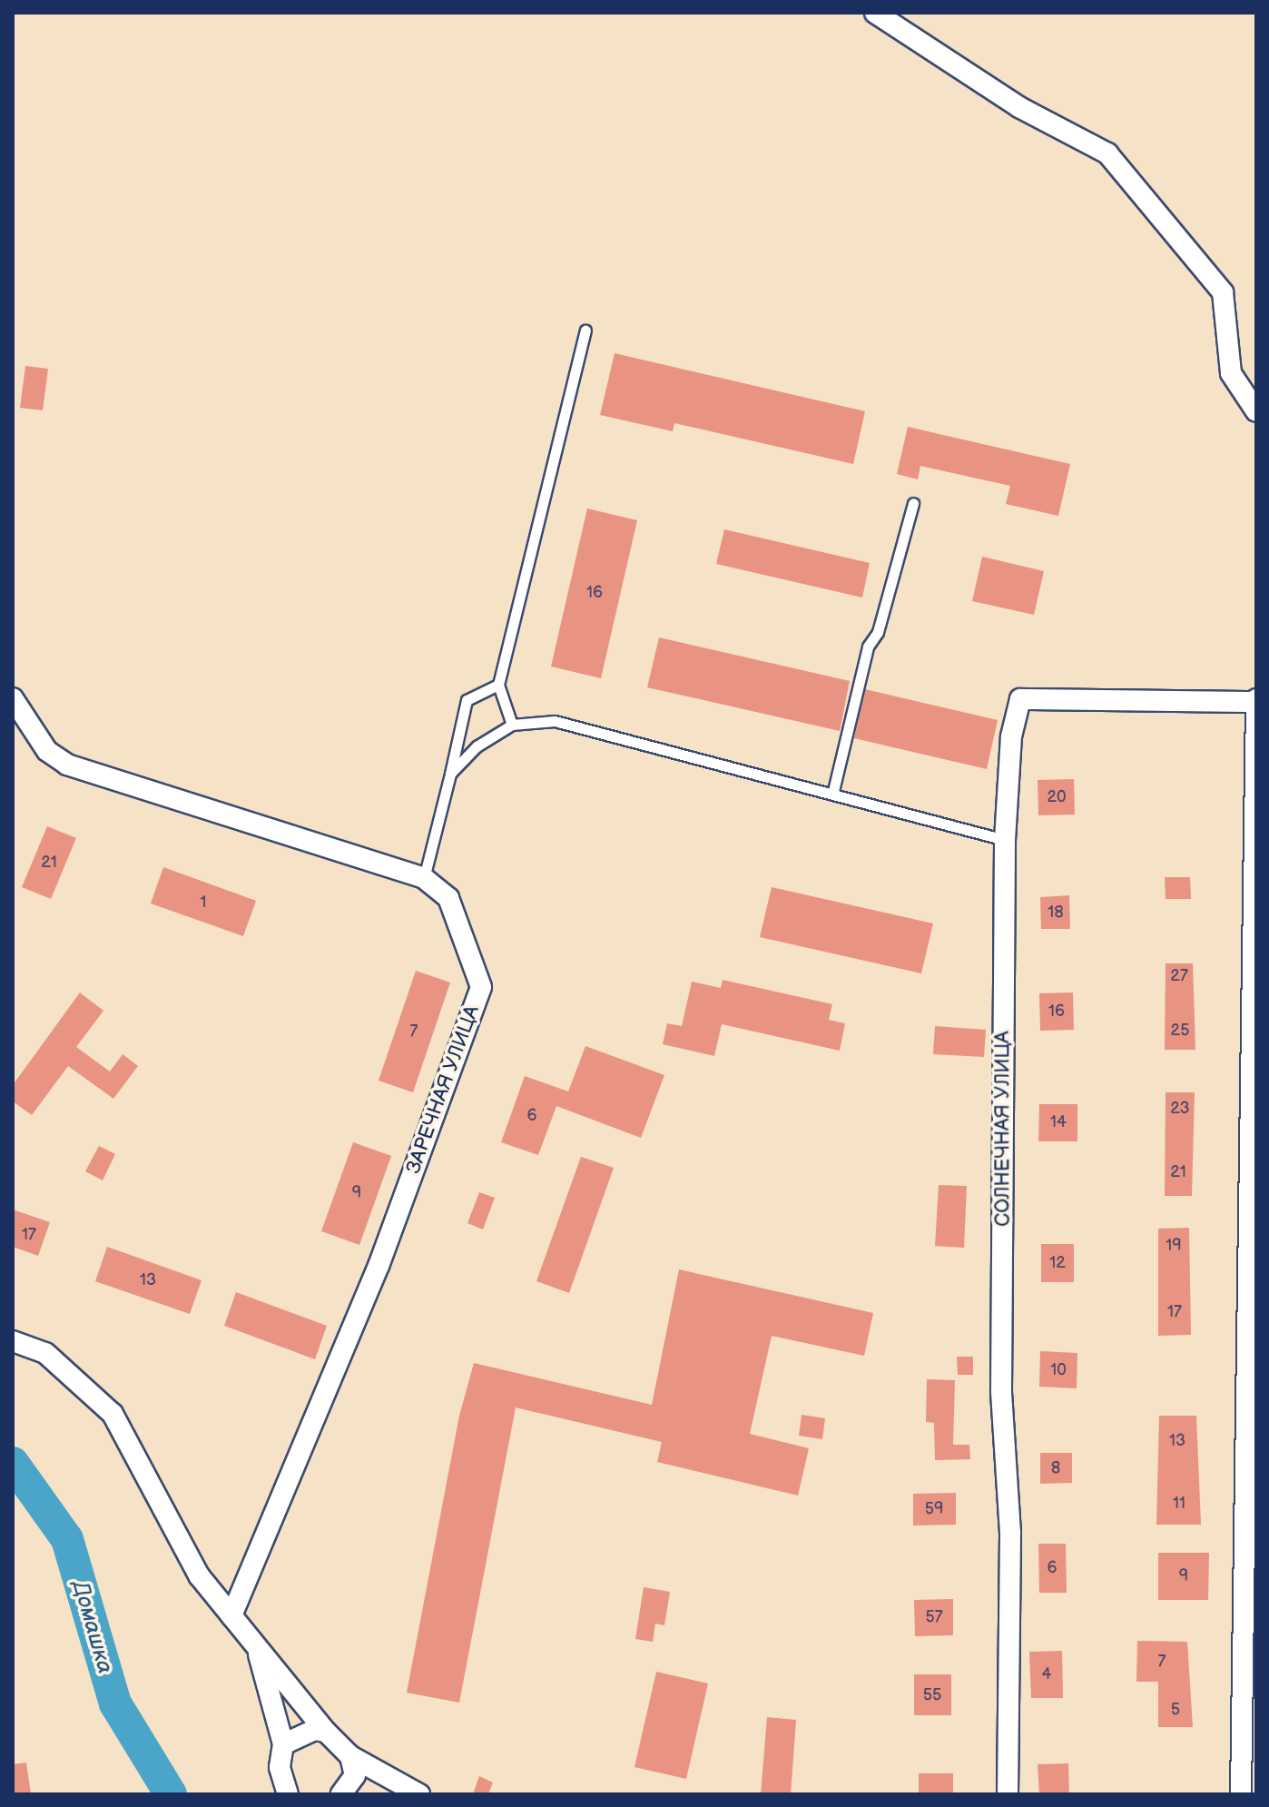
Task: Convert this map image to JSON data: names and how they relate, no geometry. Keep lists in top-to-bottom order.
{
  "streets": {
    "street": ["ЗАРЕЧНАЯ УЛИЦА", "СОЛНЕЧНАЯ УЛИЦА"]
  },
  "water": ["Домашка"],
  "house_numbers": [
    "16",
    "20",
    "21",
    "1",
    "18",
    "27",
    "16",
    "25",
    "7",
    "23",
    "6",
    "14",
    "21",
    "9",
    "17",
    "19",
    "12",
    "13",
    "17",
    "10",
    "13",
    "8",
    "11",
    "59",
    "6",
    "9",
    "57",
    "7",
    "4",
    "55",
    "5"
  ]
}
